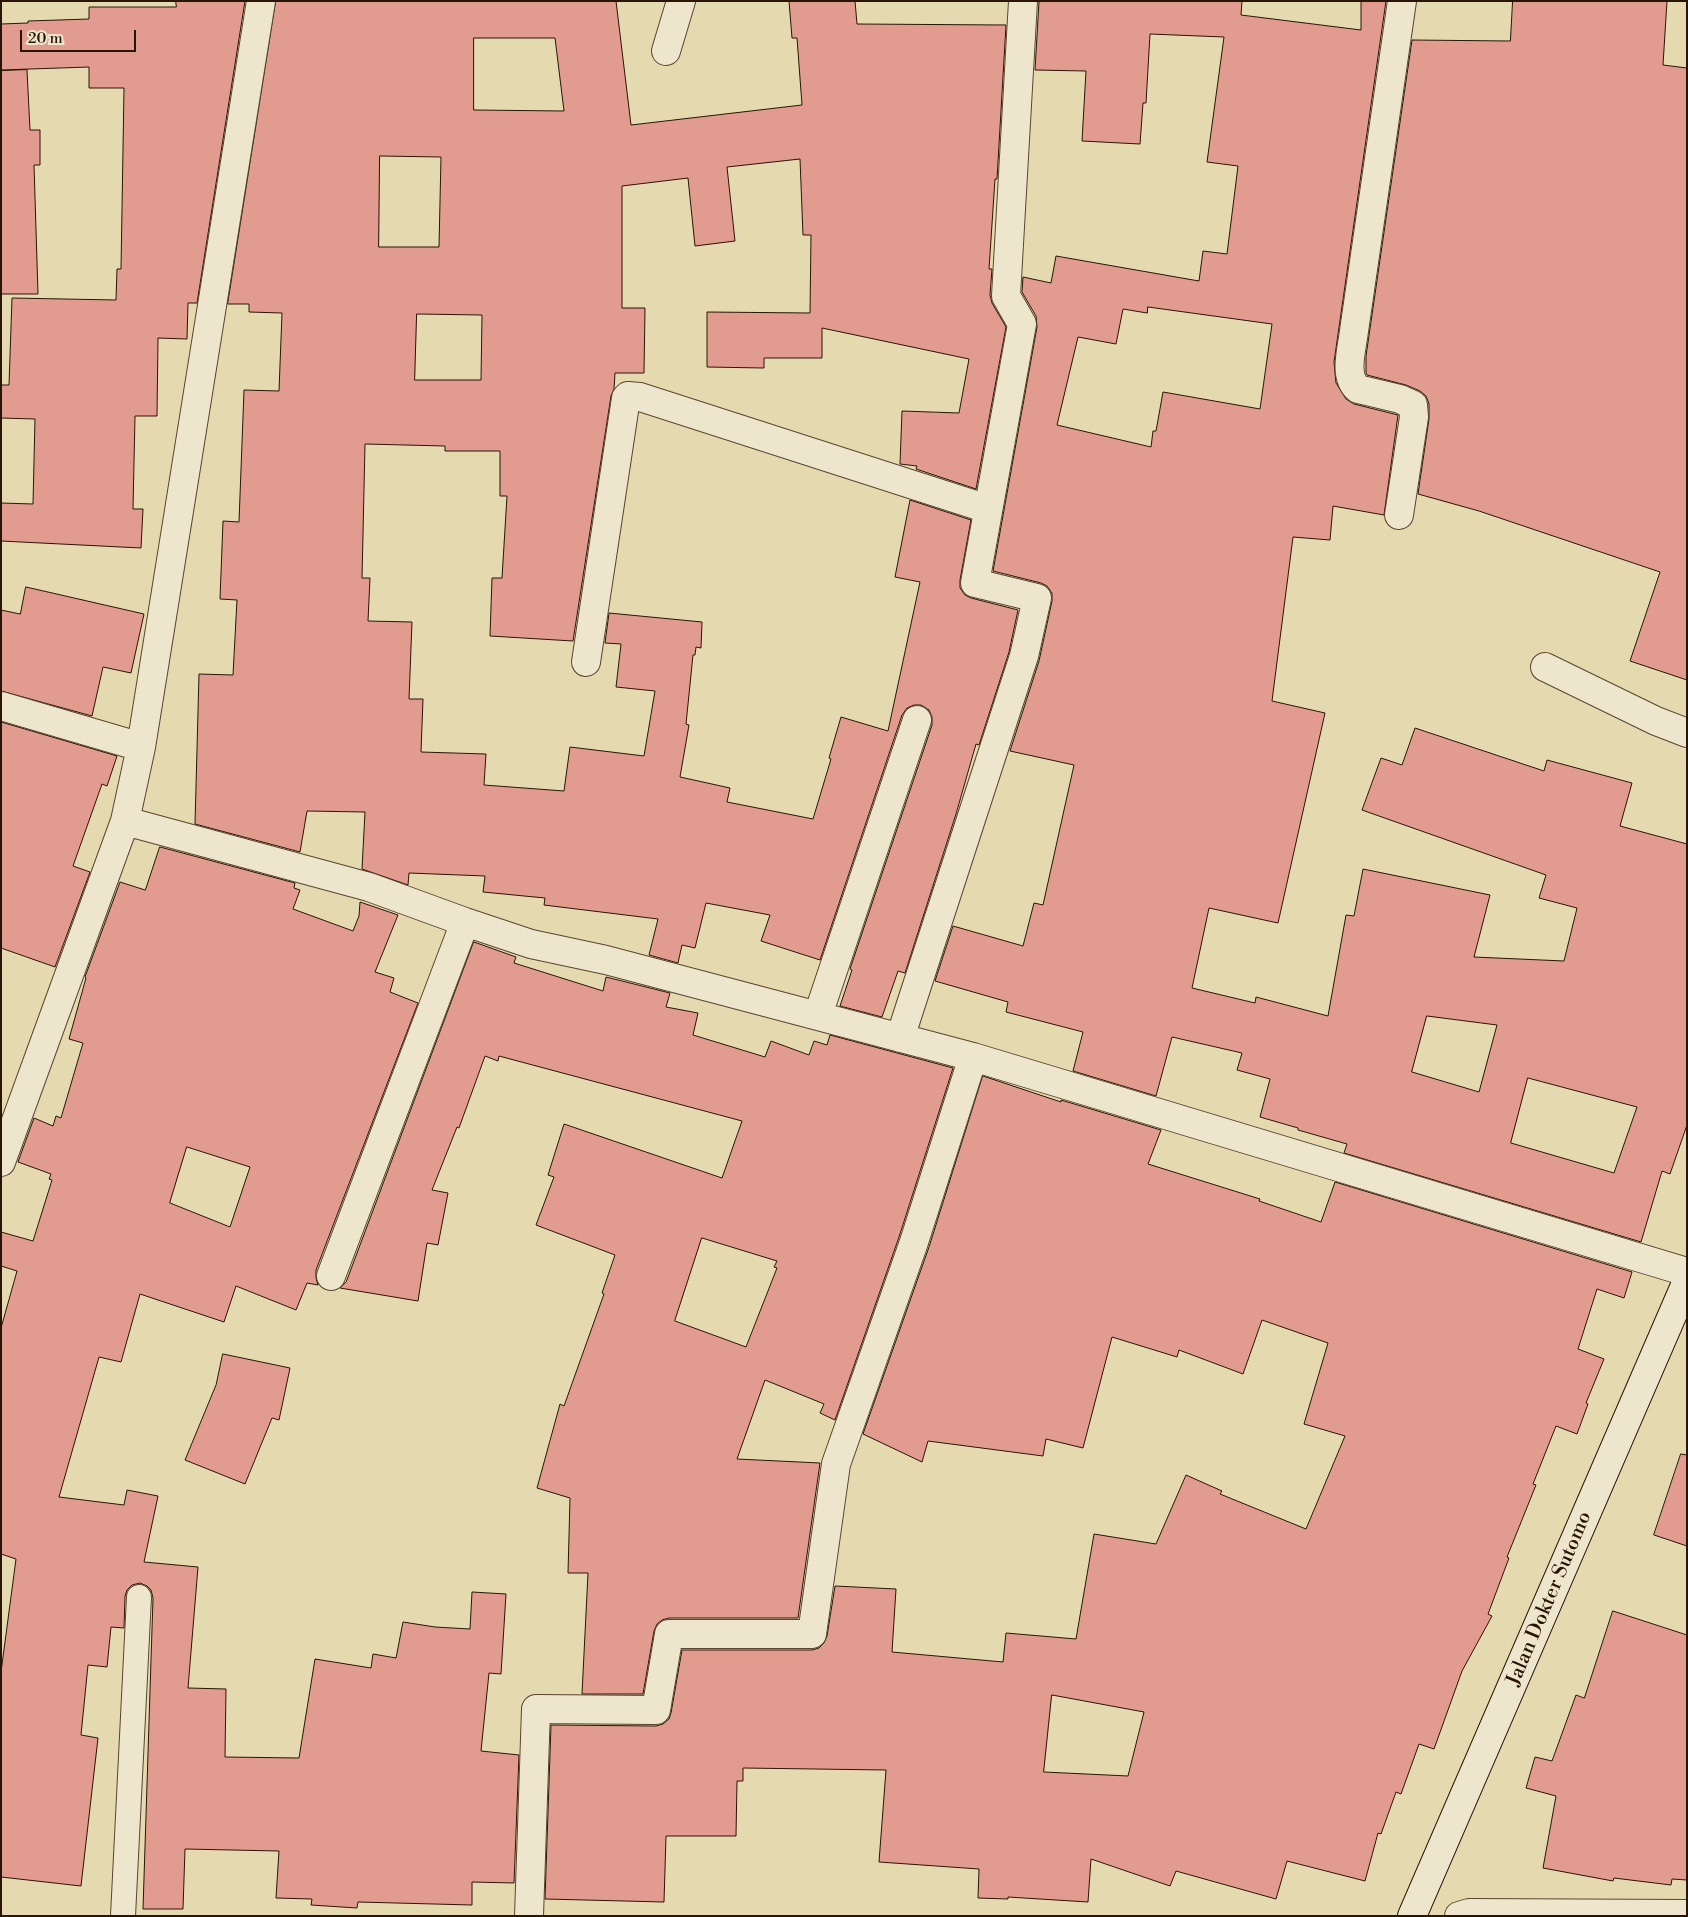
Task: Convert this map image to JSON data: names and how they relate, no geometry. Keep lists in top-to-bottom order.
{
  "streets": {
    "street": ["Jalan Dokter Sutomo"]
  },
  "scale_bar": "20 m"
}
